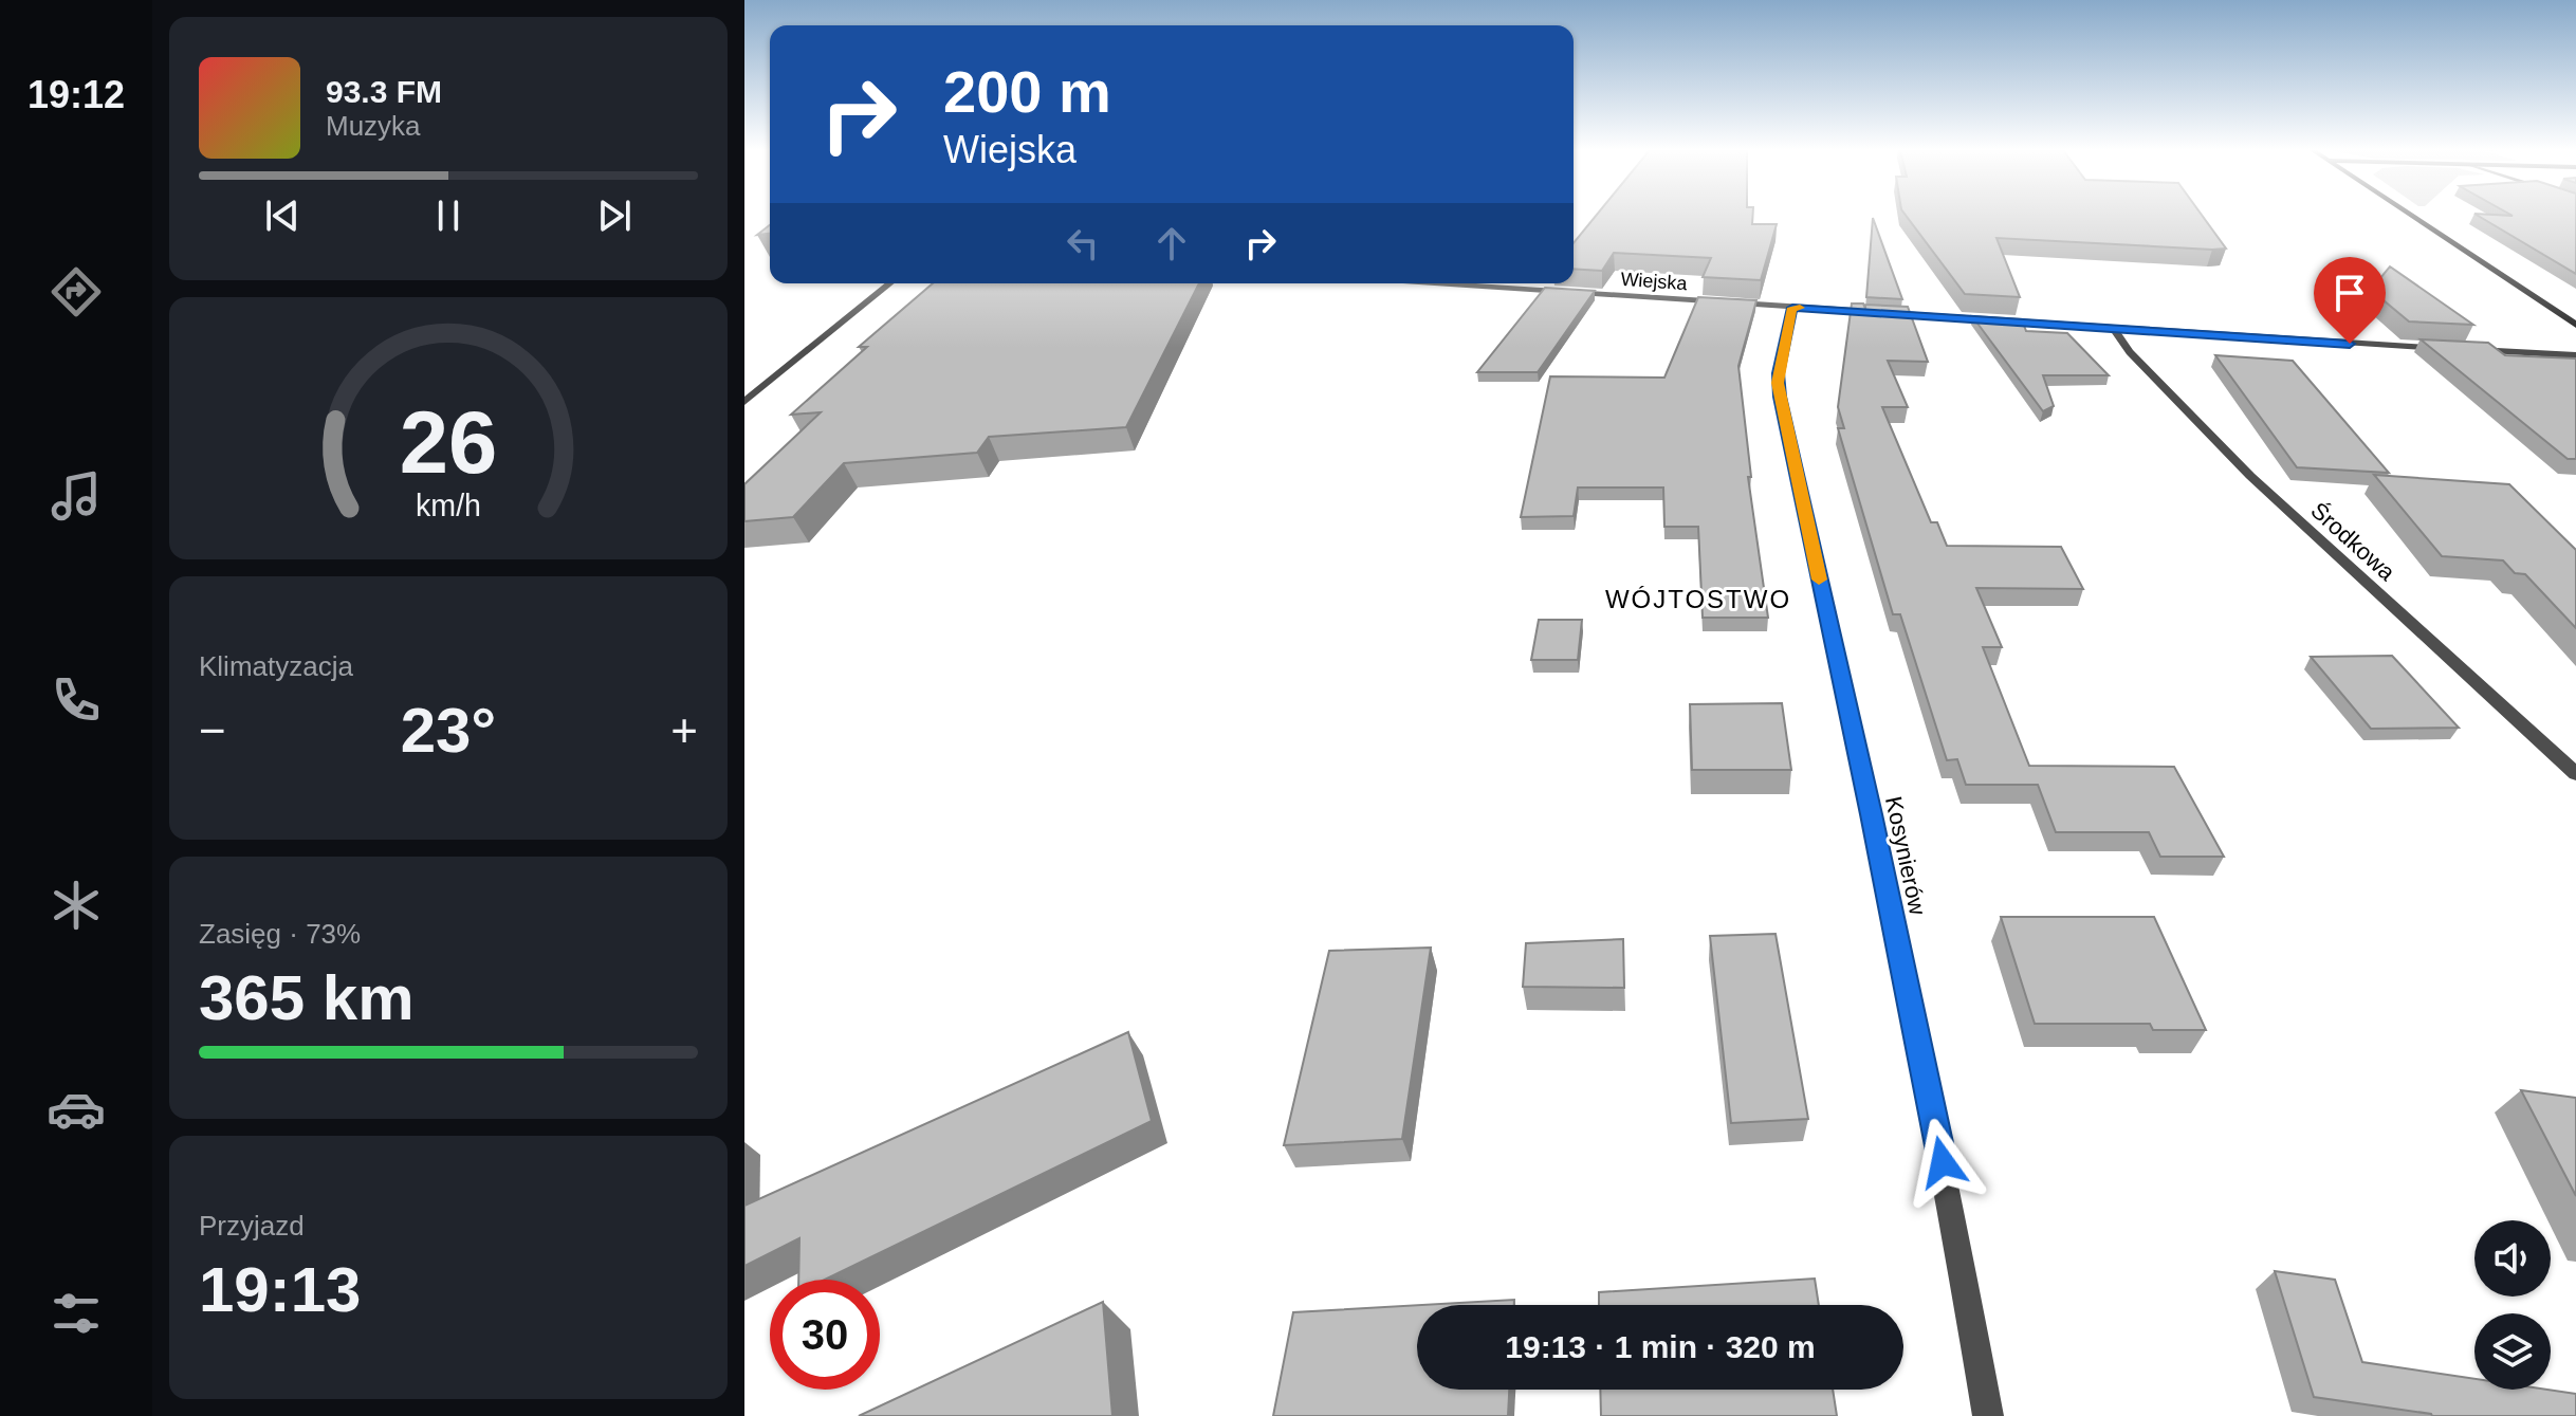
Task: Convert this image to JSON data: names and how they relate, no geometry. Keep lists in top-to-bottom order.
{
  "streets": {
    "street": ["Wiejska", "Środkowa", "Kosynierów"]
  },
  "crossings": [
    ["Wiejska", "Środkowa"],
    ["Wiejska", "Kosynierów"]
  ],
  "districts": ["WÓJTOSTWO"],
  "page": {
    "tabs": "19:12",
    "turn": ["200 m", "Wiejska"],
    "song": ["93.3 FM", "Muzyka"],
    "tile": [
      "Klimatyzacja",
      ["Zasięg · 73%", "365 km"],
      ["Przyjazd", "19:13"]
    ],
    "heat": ["−", "23°", "+"],
    "limit": "30",
    "trip": "19:13 · 1 min · 320 m",
    "gauge": ["26", "km/h"]
  }
}
